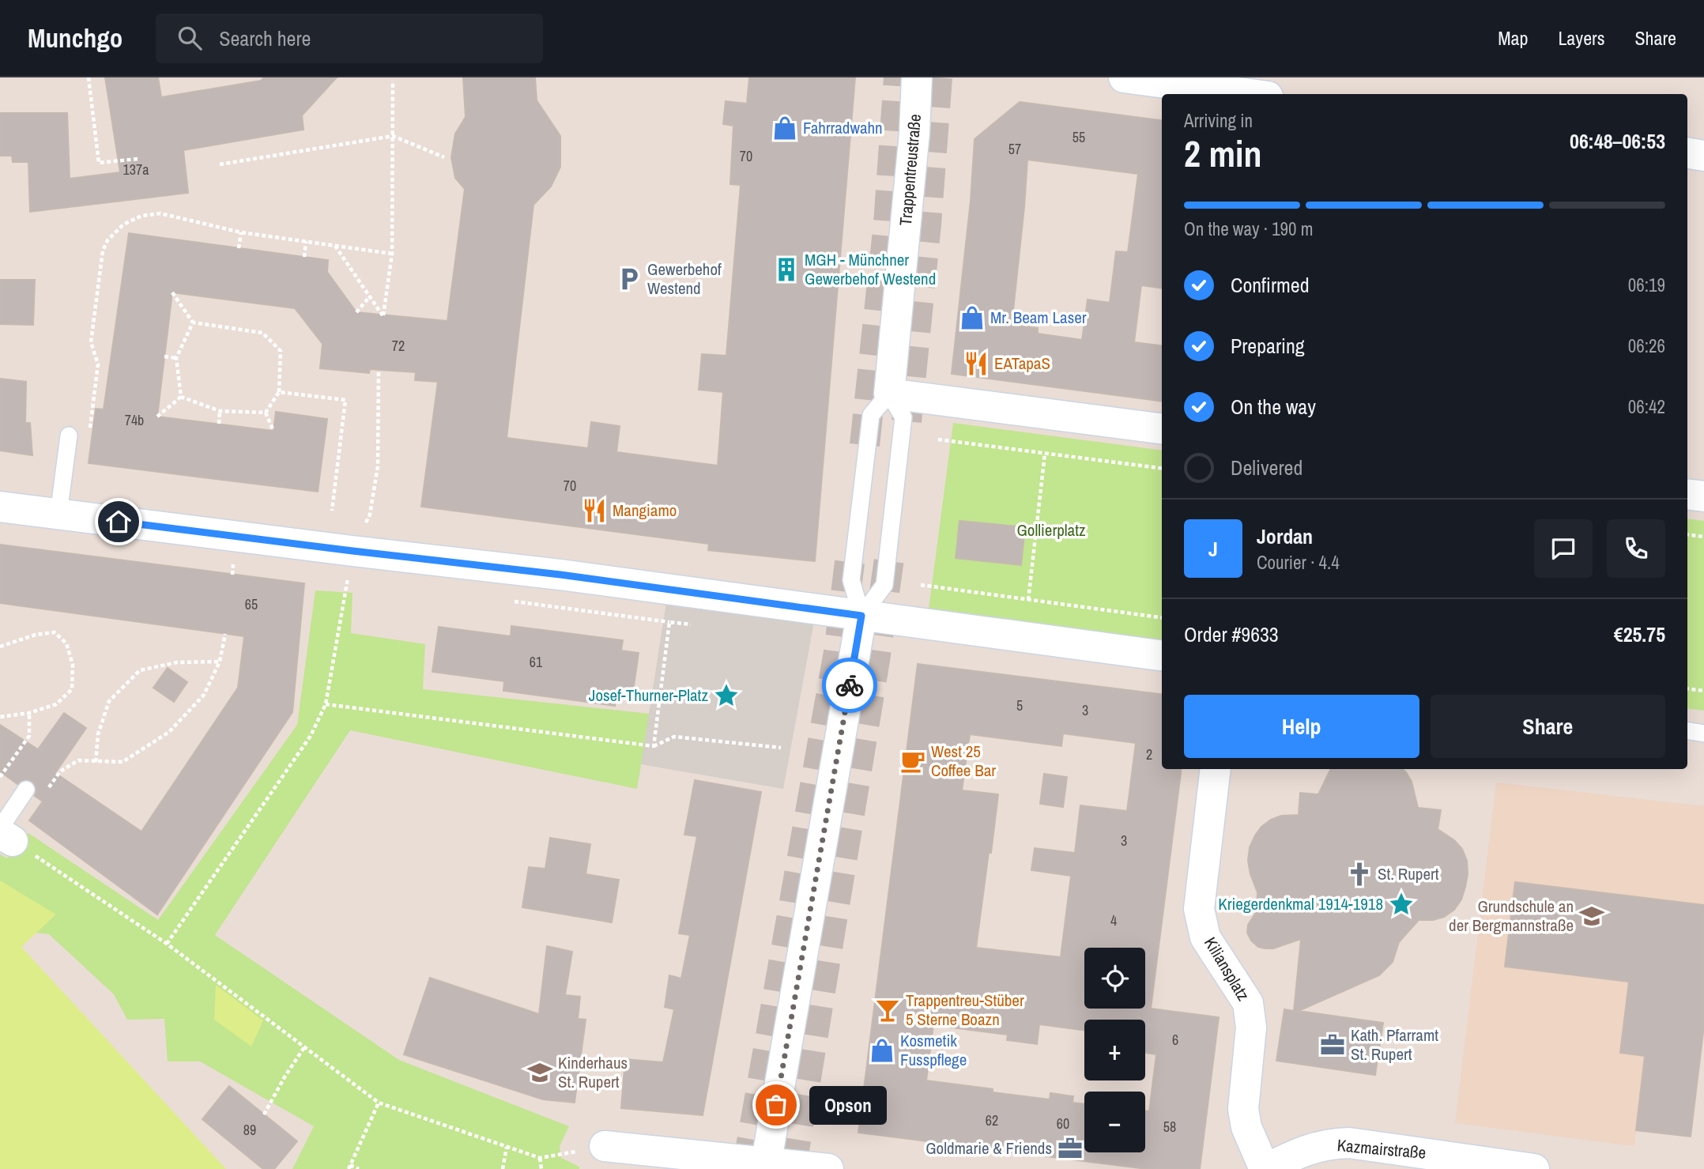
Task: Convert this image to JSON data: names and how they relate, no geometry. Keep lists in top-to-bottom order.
{
  "streets": {
    "street": ["Trappentreustraße", "Kiliansplatz", "Kazmairstraße"]
  },
  "crossings": [
    ["Kiliansplatz", "Kazmairstraße"]
  ],
  "parks": ["Gollierplatz"],
  "places": {
    "shop": ["Fahrradwahn", "Mr. Beam Laser", "Kosmetik Fusspflege"],
    "building": ["MGH - Münchner Gewerbehof Westend"],
    "parking": ["Gewerbehof Westend"],
    "restaurant": ["EATapaS", "Mangiamo"],
    "place": ["Josef-Thurner-Platz", "Kriegerdenkmal 1914-1918"],
    "cafe": ["West 25 Coffee Bar"],
    "church": ["St. Rupert"],
    "school or university": ["Grundschule an der Bergmannstraße", "Kinderhaus St. Rupert"],
    "bar": ["Trappentreu-Stüber 5 Sterne Boazn"],
    "office": ["Kath. Pfarramt St. Rupert", "Goldmarie & Friends"],
    "other": ["Opson"]
  },
  "house_numbers": [
    "55",
    "57",
    "70",
    "137a",
    "72",
    "74b",
    "70",
    "65",
    "61",
    "5",
    "3",
    "2",
    "3",
    "4",
    "6",
    "62",
    "60",
    "58",
    "89"
  ],
  "page": {
    "header": "Munchgo",
    "search": "Search here",
    "nav": ["Map", "Layers", "Share"],
    "heading": ["2 min", "Arriving in", "06:48–06:53"],
    "panel": [
      "Jordan",
      "Courier · 4.4",
      "Order #9633",
      "€25.75"
    ],
    "bar": "On the way · 190 m",
    "list": [
      ["Confirmed", "06:19"],
      ["Preparing", "06:26"],
      ["On the way", "06:42"],
      "Delivered"
    ],
    "round": "J",
    "buttons": ["Help", "Share"],
    "map_buttons": ["+", "−"],
    "bubble": "Opson"
  }
}
